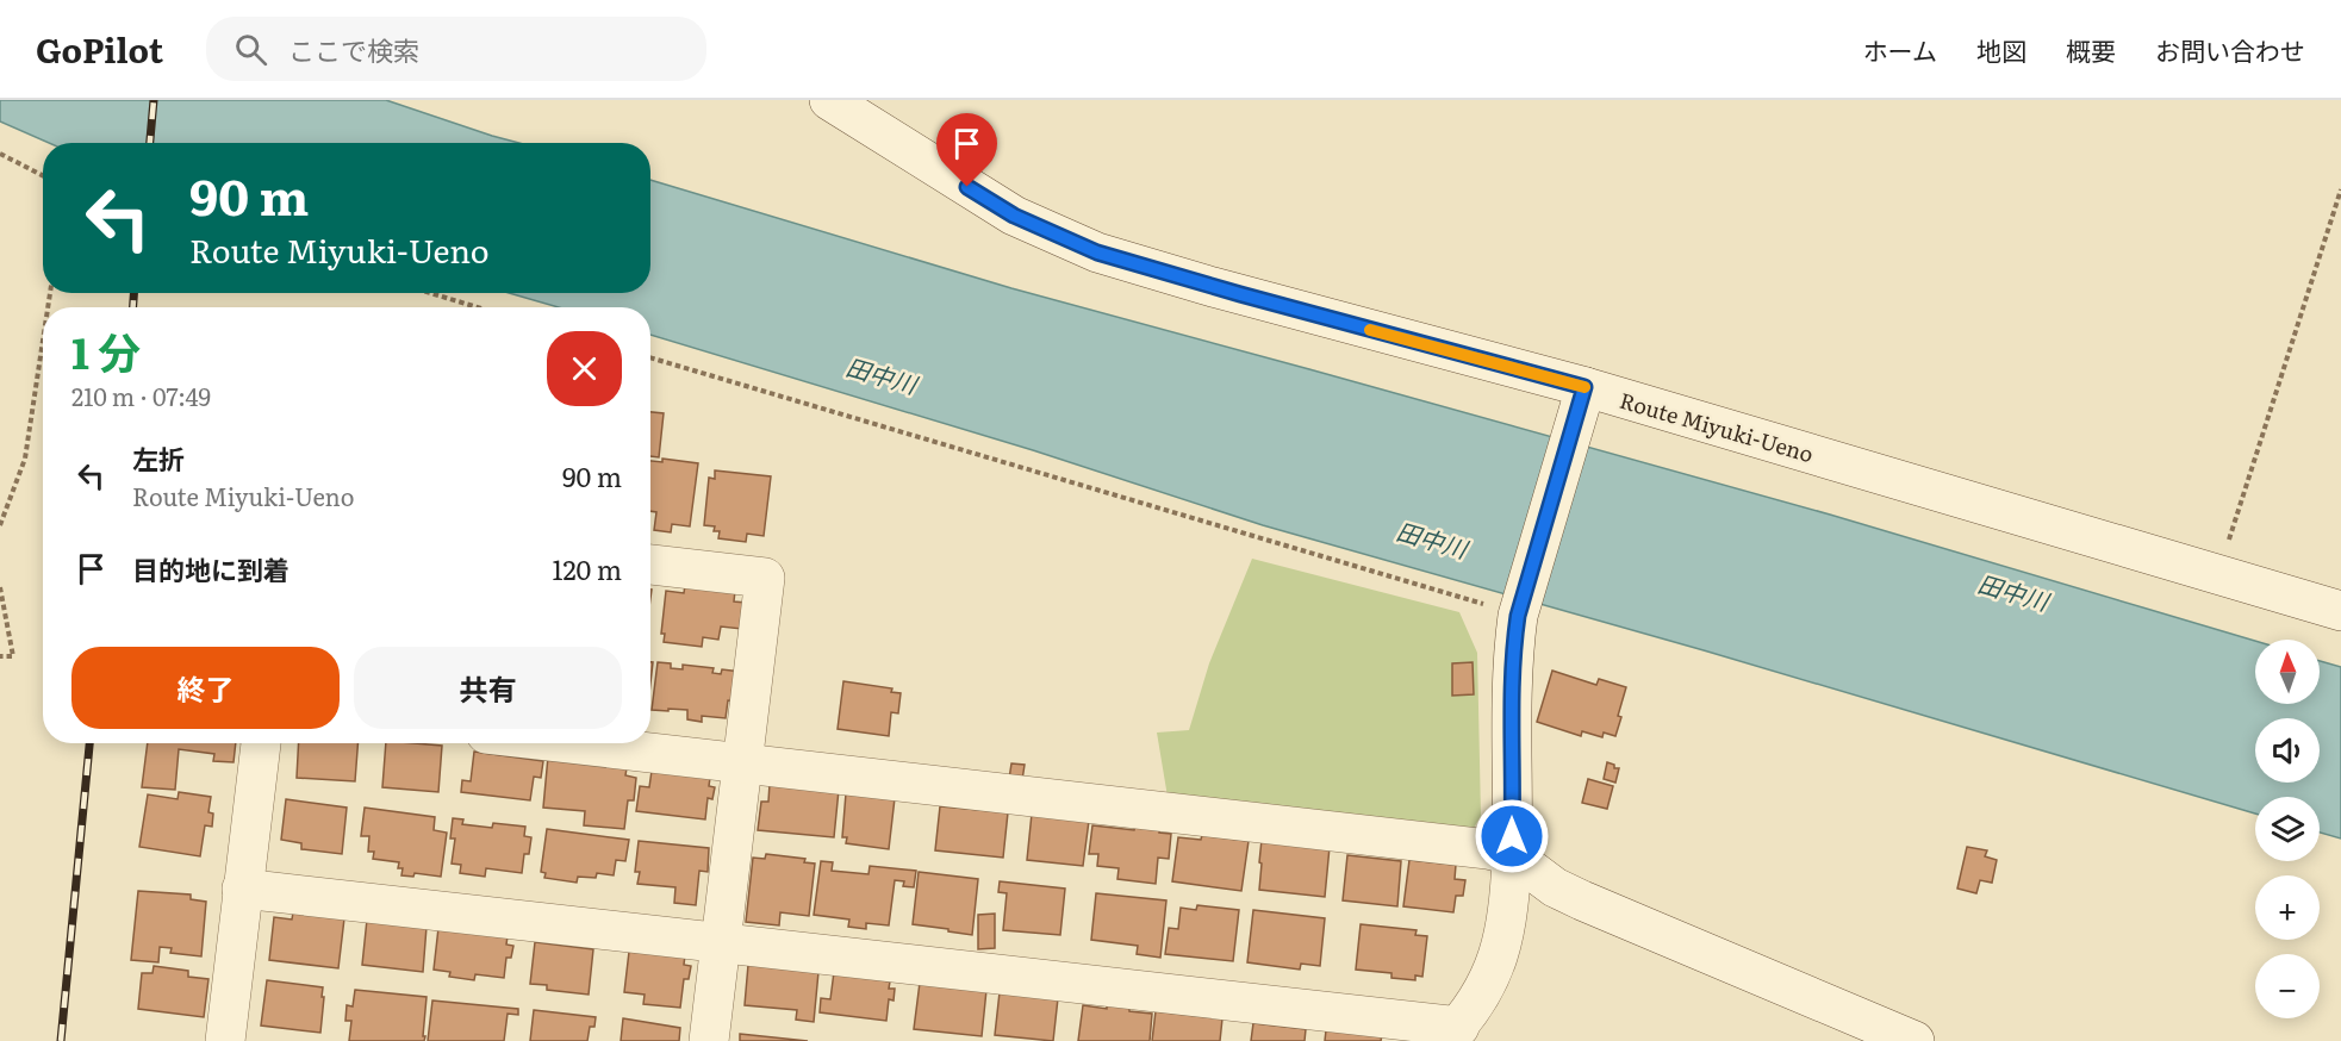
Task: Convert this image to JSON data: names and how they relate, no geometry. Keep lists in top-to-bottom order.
{
  "streets": {
    "street": ["Route Miyuki-Ueno"]
  },
  "water": ["田中川"],
  "north": "top",
  "page": {
    "header": "GoPilot",
    "search": "ここで検索",
    "nav": [
      "ホーム",
      "地図",
      "概要",
      "お問い合わせ"
    ],
    "turn": ["90 m", "Route Miyuki-Ueno"],
    "heading": ["1 分", "210 m · 07:49"],
    "list": [
      {
        "name": "左折",
        "note": "Route Miyuki-Ueno",
        "value": "90 m"
      },
      {
        "name": "目的地に到着",
        "value": "120 m"
      }
    ],
    "buttons": ["終了", "共有"],
    "map_buttons": ["+", "−"]
  }
}
